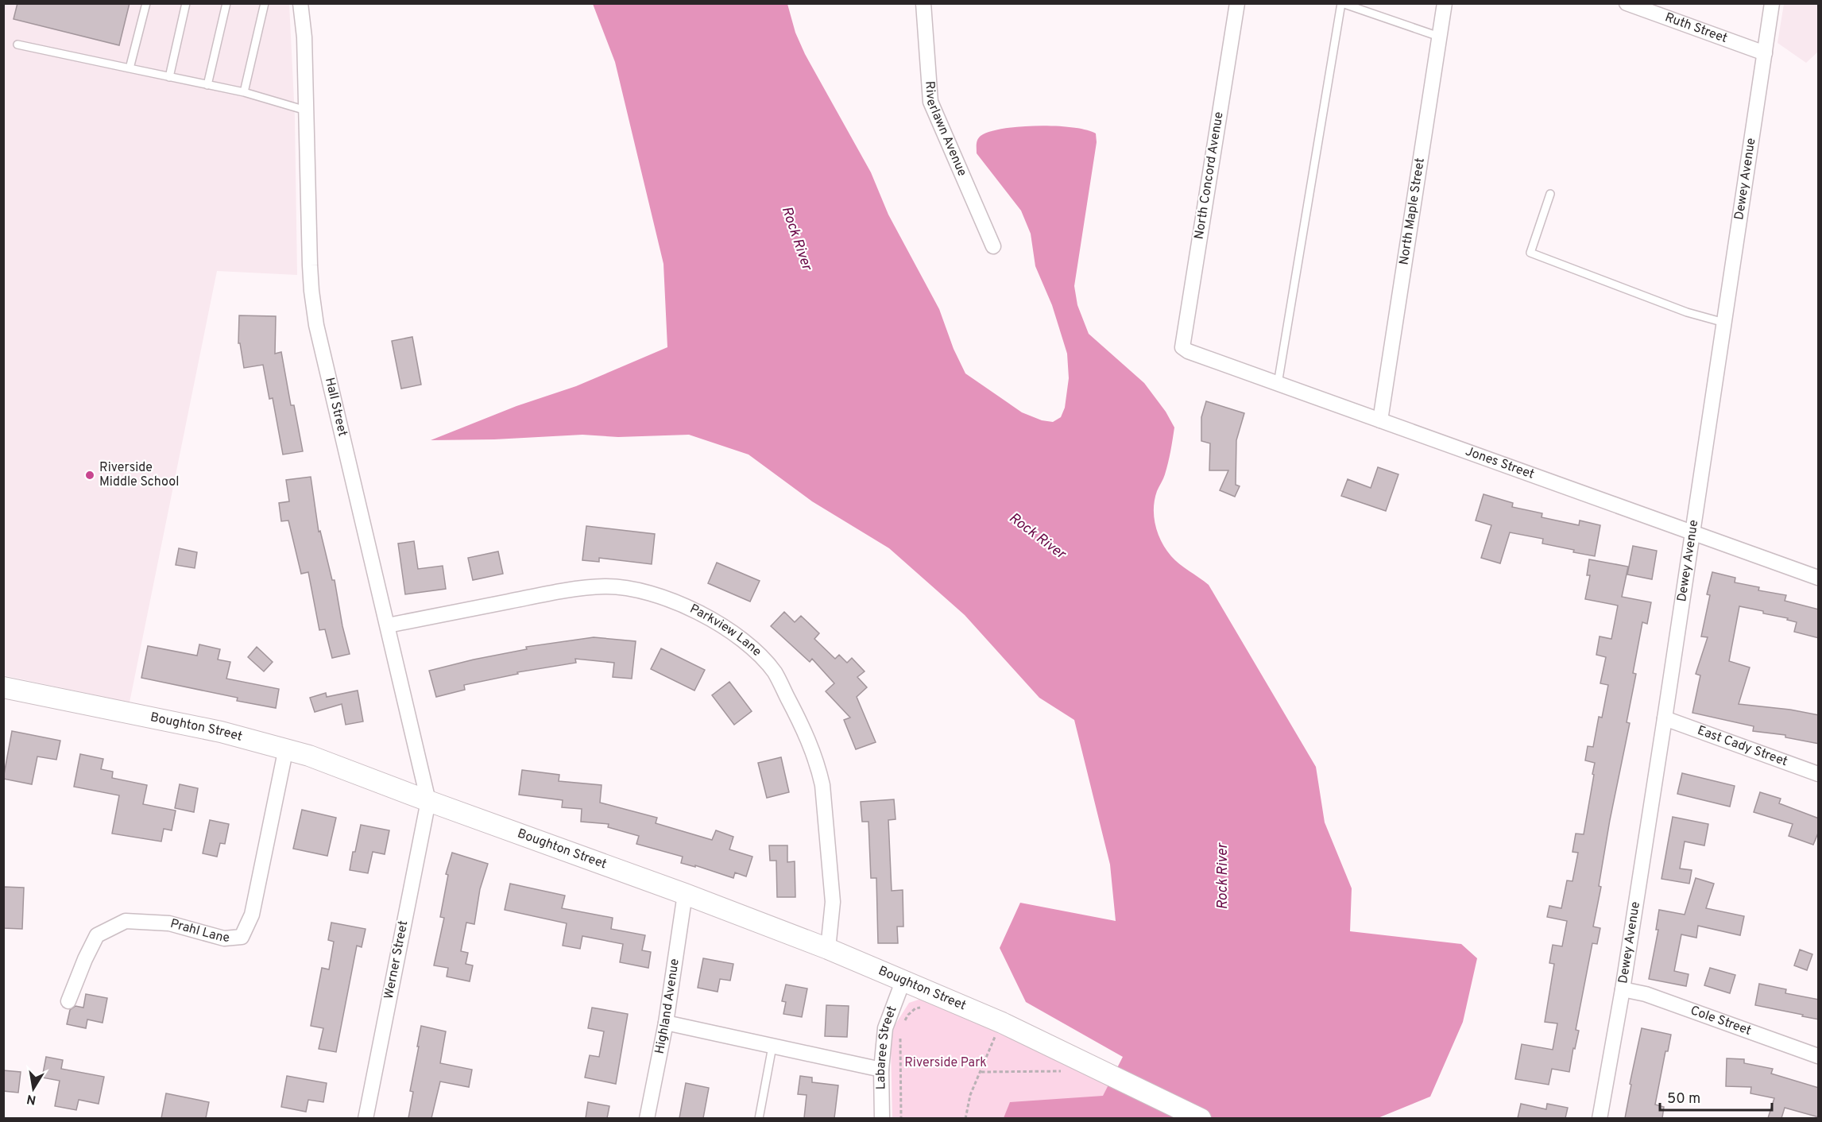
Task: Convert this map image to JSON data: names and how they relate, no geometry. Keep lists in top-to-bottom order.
{
  "streets": {
    "street": [
      "Ruth Street",
      "Riverlawn Avenue",
      "North Concord Avenue",
      "Dewey Avenue",
      "North Maple Street",
      "Hall Street",
      "Jones Street",
      "Parkview Lane",
      "Boughton Street",
      "East Cady Street",
      "Prahl Lane",
      "Werner Street",
      "Highland Avenue",
      "Cole Street",
      "Labaree Street"
    ]
  },
  "crossings": [
    ["Ruth Street", "Dewey Avenue"],
    ["North Concord Avenue", "Jones Street"],
    ["Dewey Avenue", "Jones Street"],
    ["Dewey Avenue", "East Cady Street"],
    ["Dewey Avenue", "Cole Street"],
    ["North Maple Street", "Jones Street"],
    ["Hall Street", "Parkview Lane"],
    ["Hall Street", "Boughton Street"],
    ["Hall Street", "Werner Street"],
    ["Parkview Lane", "Boughton Street"],
    ["Boughton Street", "Prahl Lane"],
    ["Boughton Street", "Werner Street"],
    ["Boughton Street", "Highland Avenue"],
    ["Boughton Street", "Labaree Street"]
  ],
  "water": ["Rock River"],
  "parks": ["Riverside Park"],
  "places": ["Riverside Middle School"],
  "scale_bar": "50 m",
  "north": "bottom"
}
